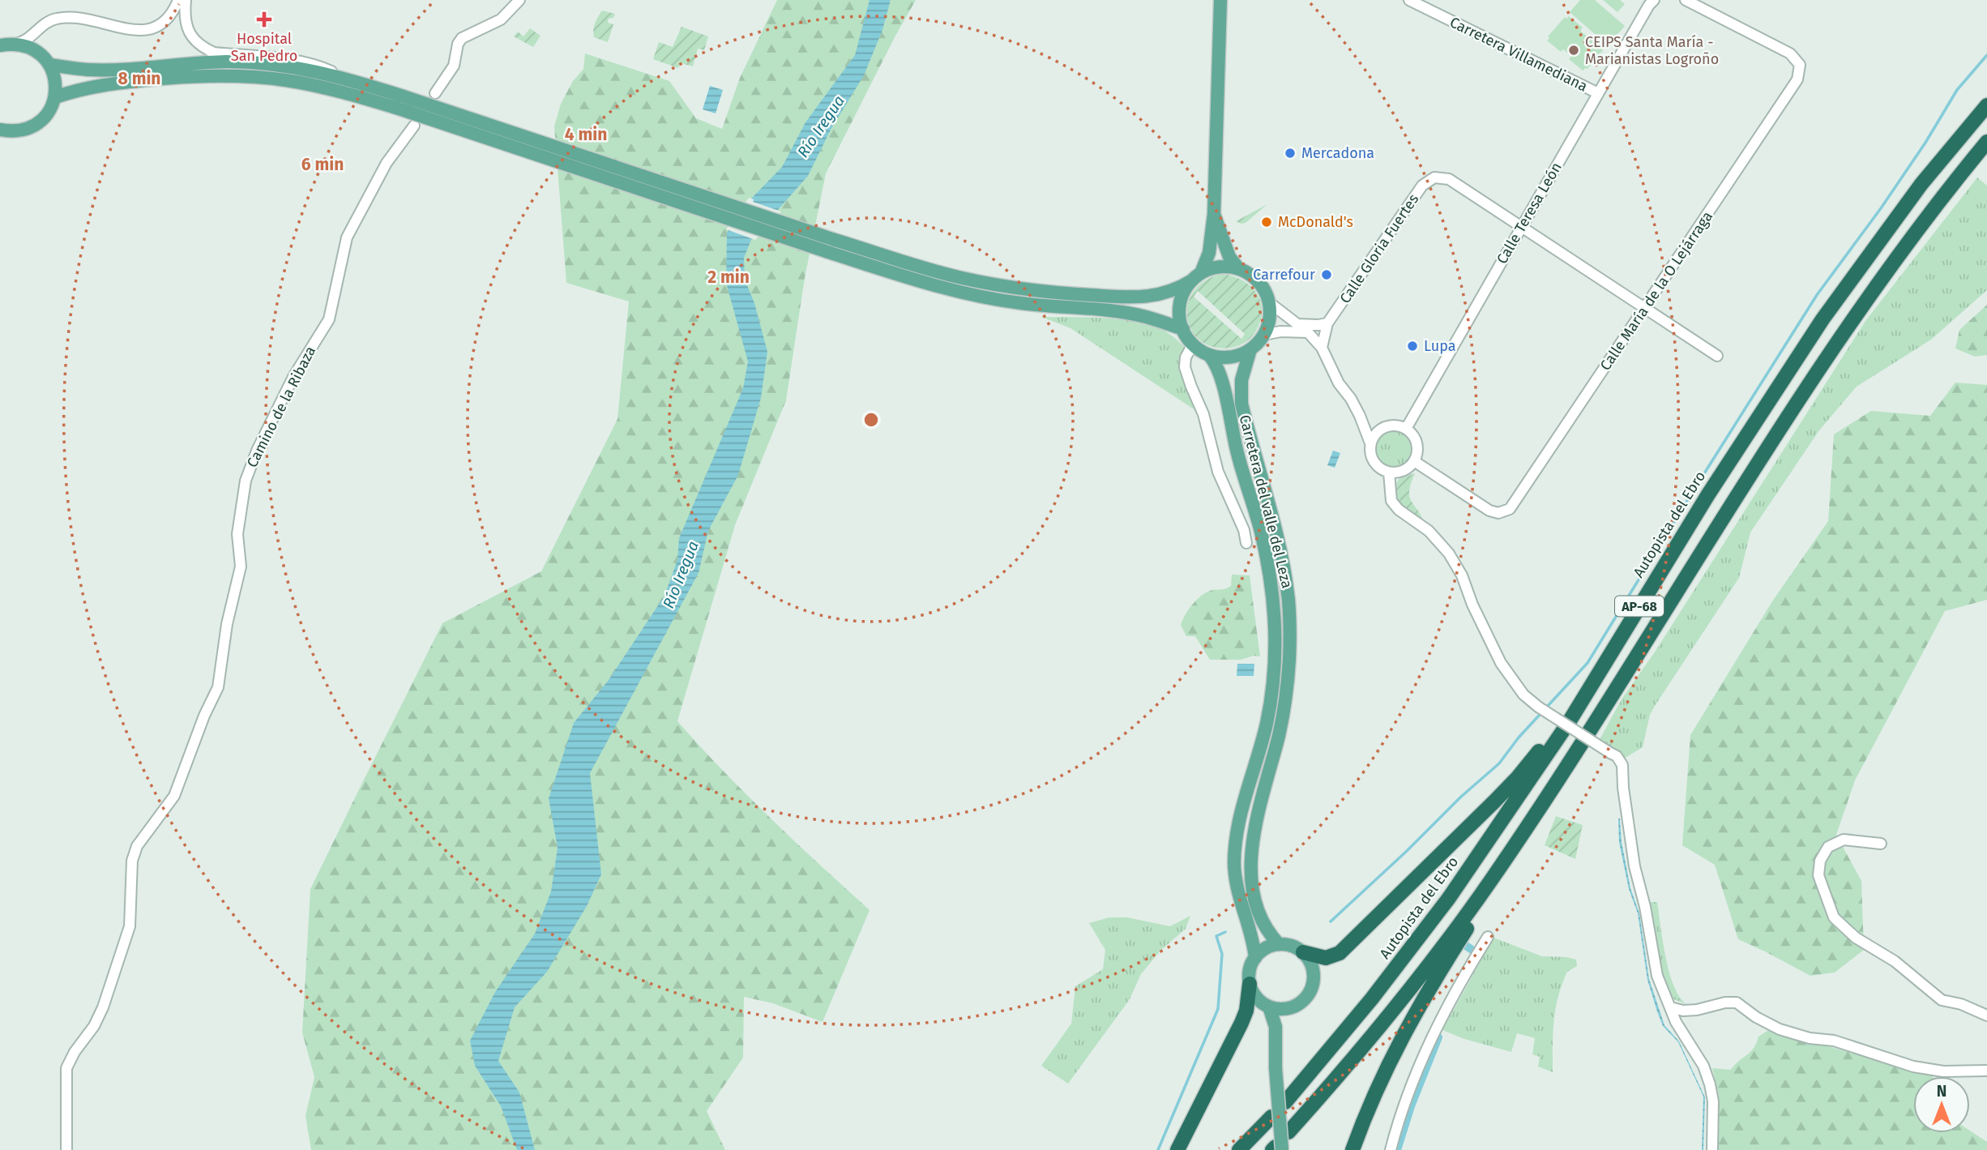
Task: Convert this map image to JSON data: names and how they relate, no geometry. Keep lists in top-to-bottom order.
{
  "streets": {
    "highway": ["Autopista del Ebro", "AP-68"],
    "main road": ["Carretera del valle del Leza"],
    "street": [
      "Carretera Villamediana",
      "Calle Teresa León",
      "Calle Gloria Fuertes",
      "Calle María de la O Lejárraga",
      "Camino de la Ribaza"
    ]
  },
  "crossings": [
    ["Carretera Villamediana", "Calle Teresa León"],
    ["Calle Teresa León", "Calle Gloria Fuertes"],
    ["Calle Teresa León", "Calle María de la O Lejárraga"],
    ["Calle Gloria Fuertes", "Calle María de la O Lejárraga"]
  ],
  "water": ["Río Iregua"],
  "places": {
    "health": ["Hospital San Pedro"],
    "other": [
      "CEIPS Santa María - Marianistas Logroño",
      "Mercadona",
      "McDonald's",
      "Carrefour",
      "Lupa"
    ]
  },
  "north": "top",
  "rings": [
    "8 min",
    "4 min",
    "6 min",
    "2 min"
  ]
}
